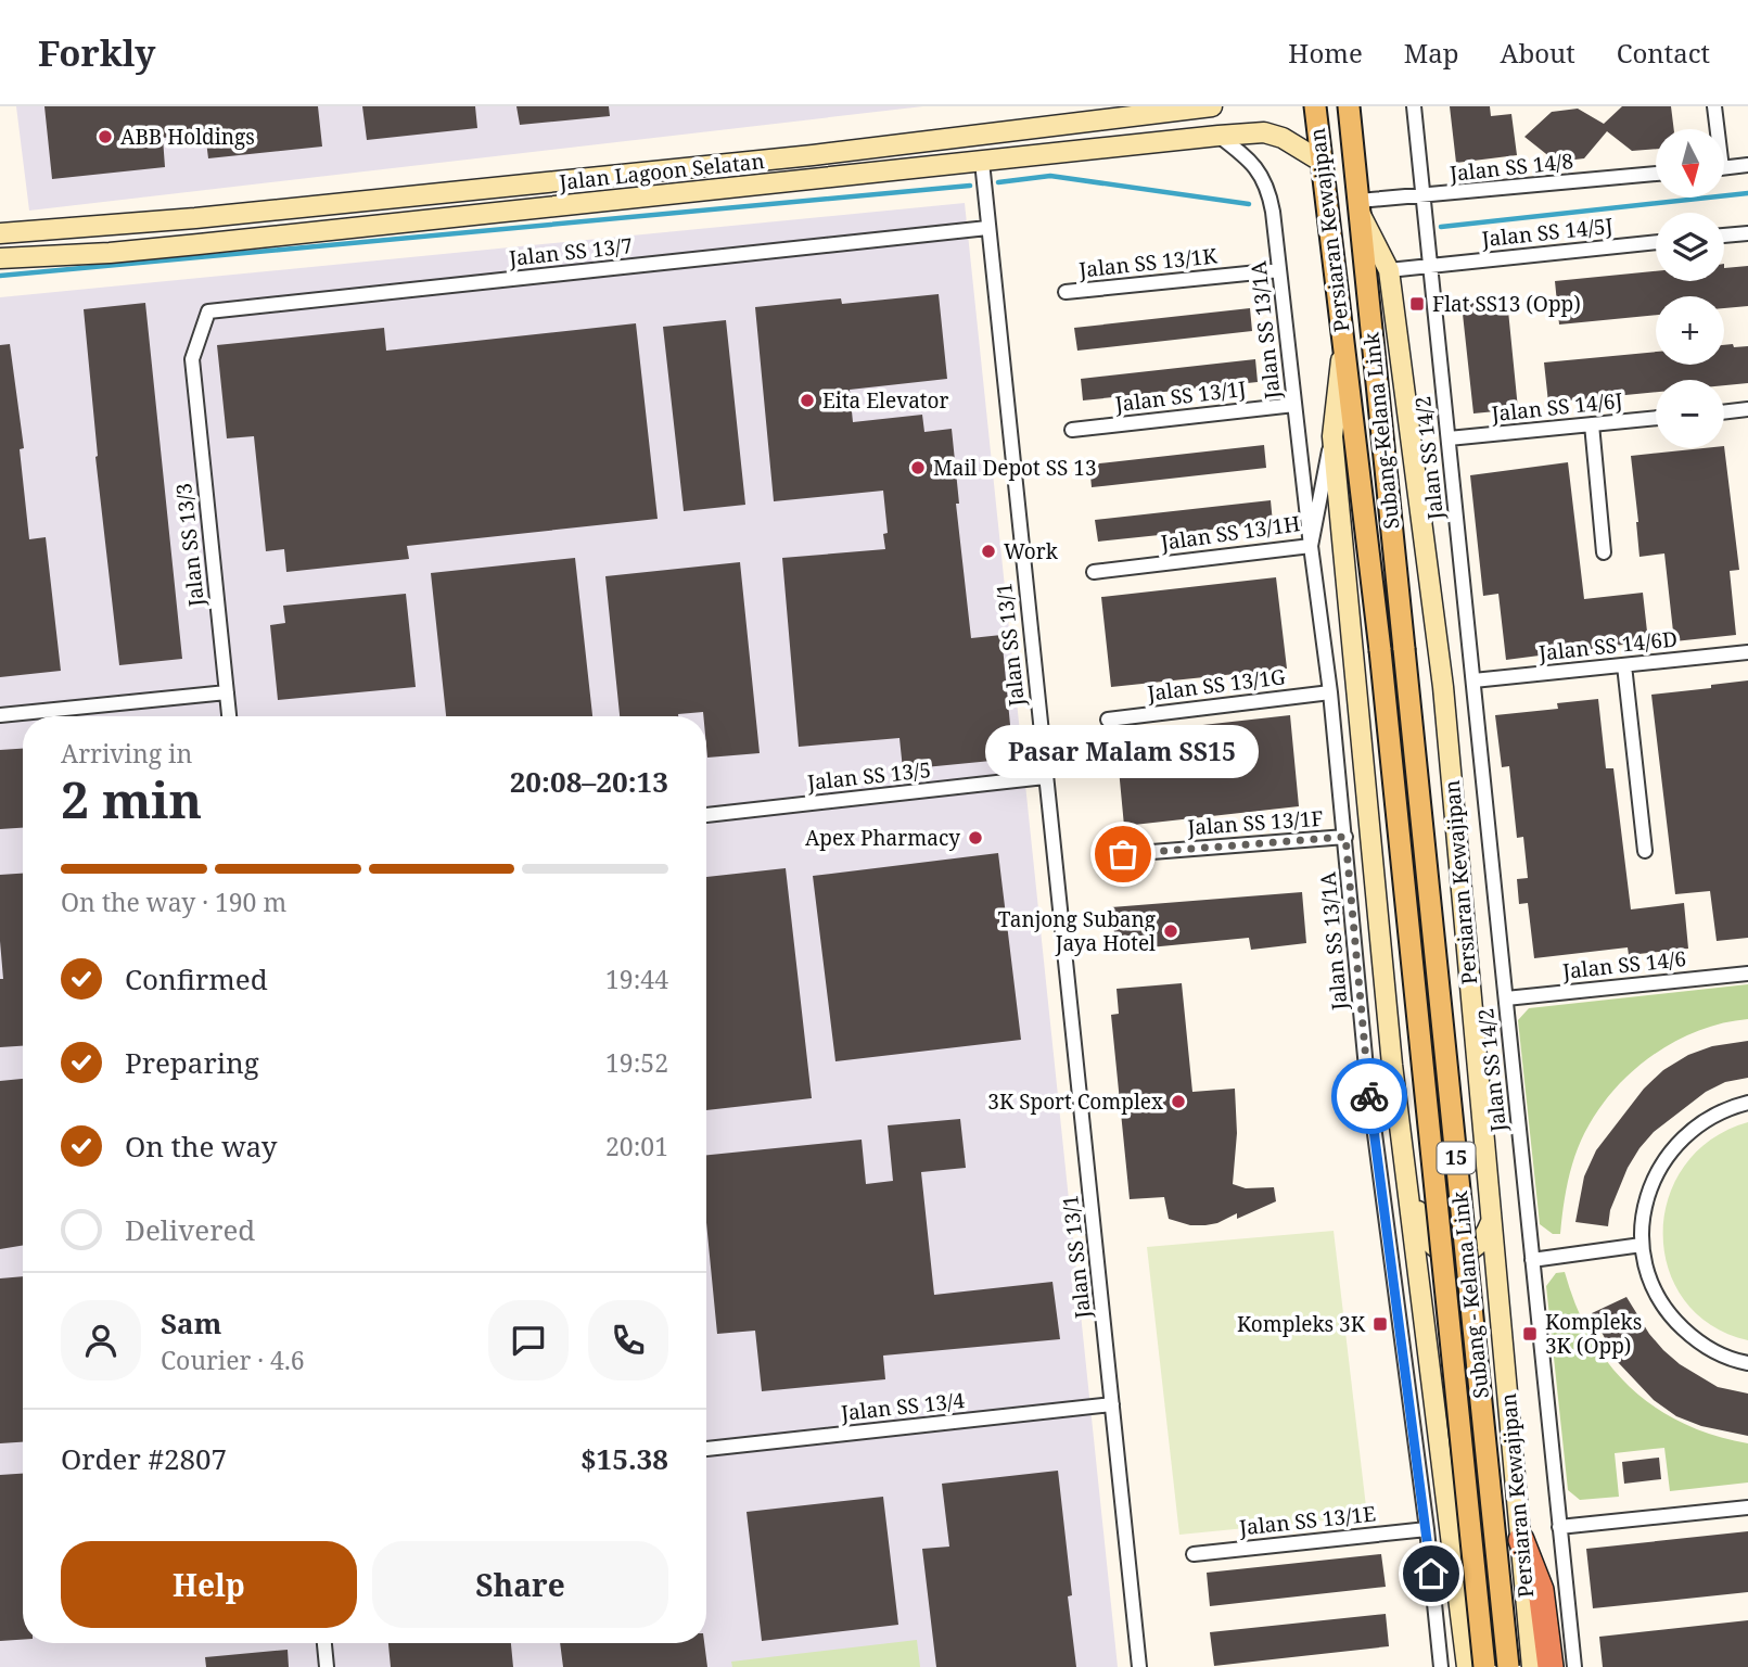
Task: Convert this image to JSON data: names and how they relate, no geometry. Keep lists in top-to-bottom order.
{
  "streets": {
    "main road": [
      "Jalan Lagoon Selatan",
      "Persiaran Kewajipan",
      "Subang-Kelana Link",
      "15",
      "Subang - Kelana Link"
    ],
    "street": [
      "Jalan SS 14/8",
      "Jalan SS 14/5J",
      "Jalan SS 13/7",
      "Jalan SS 13/1K",
      "Jalan SS 13/1A",
      "Jalan SS 13/1J",
      "Jalan SS 14/6J",
      "Jalan SS 14/2",
      "Jalan SS 13/1H",
      "Jalan SS 13/3",
      "Jalan SS 13/1",
      "Jalan SS 14/6D",
      "Jalan SS 13/1G",
      "Jalan SS 13/5",
      "Jalan SS 13/1F",
      "Jalan SS 14/6",
      "Jalan SS 13/4",
      "Jalan SS 13/1E"
    ]
  },
  "crossings": [
    ["Jalan SS 14/8", "Persiaran Kewajipan"],
    ["Jalan SS 14/8", "Subang-Kelana Link"],
    ["Jalan SS 14/8", "Jalan SS 14/2"],
    ["Jalan Lagoon Selatan", "Persiaran Kewajipan"],
    ["Jalan Lagoon Selatan", "Jalan SS 13/1A"],
    ["Jalan Lagoon Selatan", "Jalan SS 13/1"],
    ["Persiaran Kewajipan", "Jalan SS 14/5J"],
    ["Persiaran Kewajipan", "Subang-Kelana Link"],
    ["Persiaran Kewajipan", "Jalan SS 13/1H"],
    ["Jalan SS 14/5J", "Jalan SS 14/2"],
    ["Jalan SS 13/7", "Jalan SS 13/3"],
    ["Jalan SS 13/7", "Jalan SS 13/1"],
    ["Jalan SS 13/1K", "Jalan SS 13/1A"],
    ["Jalan SS 13/1A", "Jalan SS 13/1J"],
    ["Jalan SS 13/1A", "Jalan SS 13/1H"],
    ["Jalan SS 13/1A", "Jalan SS 13/1G"],
    ["Jalan SS 13/1A", "Jalan SS 13/1F"],
    ["Jalan SS 13/1A", "Jalan SS 13/1E"],
    ["Jalan SS 14/6J", "Jalan SS 14/2"],
    ["Subang-Kelana Link", "Subang - Kelana Link"],
    ["Jalan SS 14/2", "Jalan SS 14/6D"],
    ["Jalan SS 14/2", "Jalan SS 14/6"],
    ["Jalan SS 13/1", "Jalan SS 13/5"],
    ["Jalan SS 13/1", "Jalan SS 13/4"]
  ],
  "places": {
    "other": [
      "ABB Holdings",
      "Eita Elevator",
      "Mail Depot SS 13",
      "Work",
      "Apex Pharmacy",
      "Pasar Malam SS15",
      "Tanjong Subang Jaya Hotel",
      "3K Sport Complex"
    ],
    "transit": ["Flat SS13 (Opp)", "Kompleks 3K", "Kompleks 3K (Opp)"]
  },
  "north": "bottom",
  "page": {
    "header": "Forkly",
    "nav": [
      "Home",
      "Map",
      "About",
      "Contact"
    ],
    "map_buttons": ["+", "−"],
    "heading": ["2 min", "Arriving in", "20:08–20:13"],
    "panel": [
      "Sam",
      "Courier · 4.6",
      "Order #2807",
      "$15.38"
    ],
    "bubble": "Pasar Malam SS15",
    "bar": "On the way · 190 m",
    "list": [
      ["Confirmed", "19:44"],
      ["Preparing", "19:52"],
      ["On the way", "20:01"],
      "Delivered"
    ],
    "buttons": ["Help", "Share"]
  }
}
